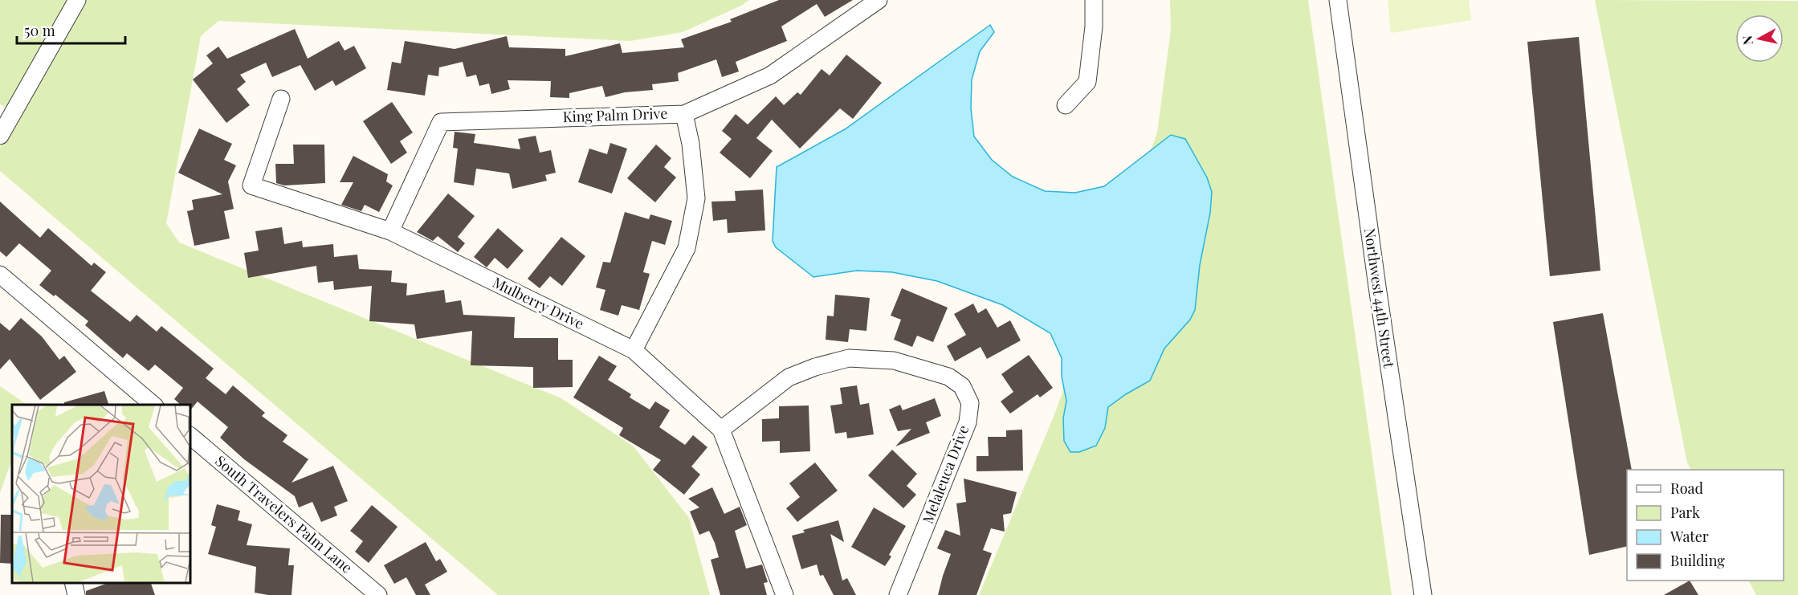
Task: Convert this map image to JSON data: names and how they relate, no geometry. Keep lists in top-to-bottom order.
{
  "streets": {
    "street": [
      "King Palm Drive",
      "Northwest 44th Street",
      "Mulberry Drive",
      "Melaleuca Drive",
      "South Travelers Palm Lane"
    ]
  },
  "crossings": [
    ["King Palm Drive", "Mulberry Drive"],
    ["Mulberry Drive", "Melaleuca Drive"]
  ],
  "legend": [
    "Road",
    "Park",
    "Water",
    "Building"
  ],
  "scale_bar": "50 m",
  "north": "left"
}
